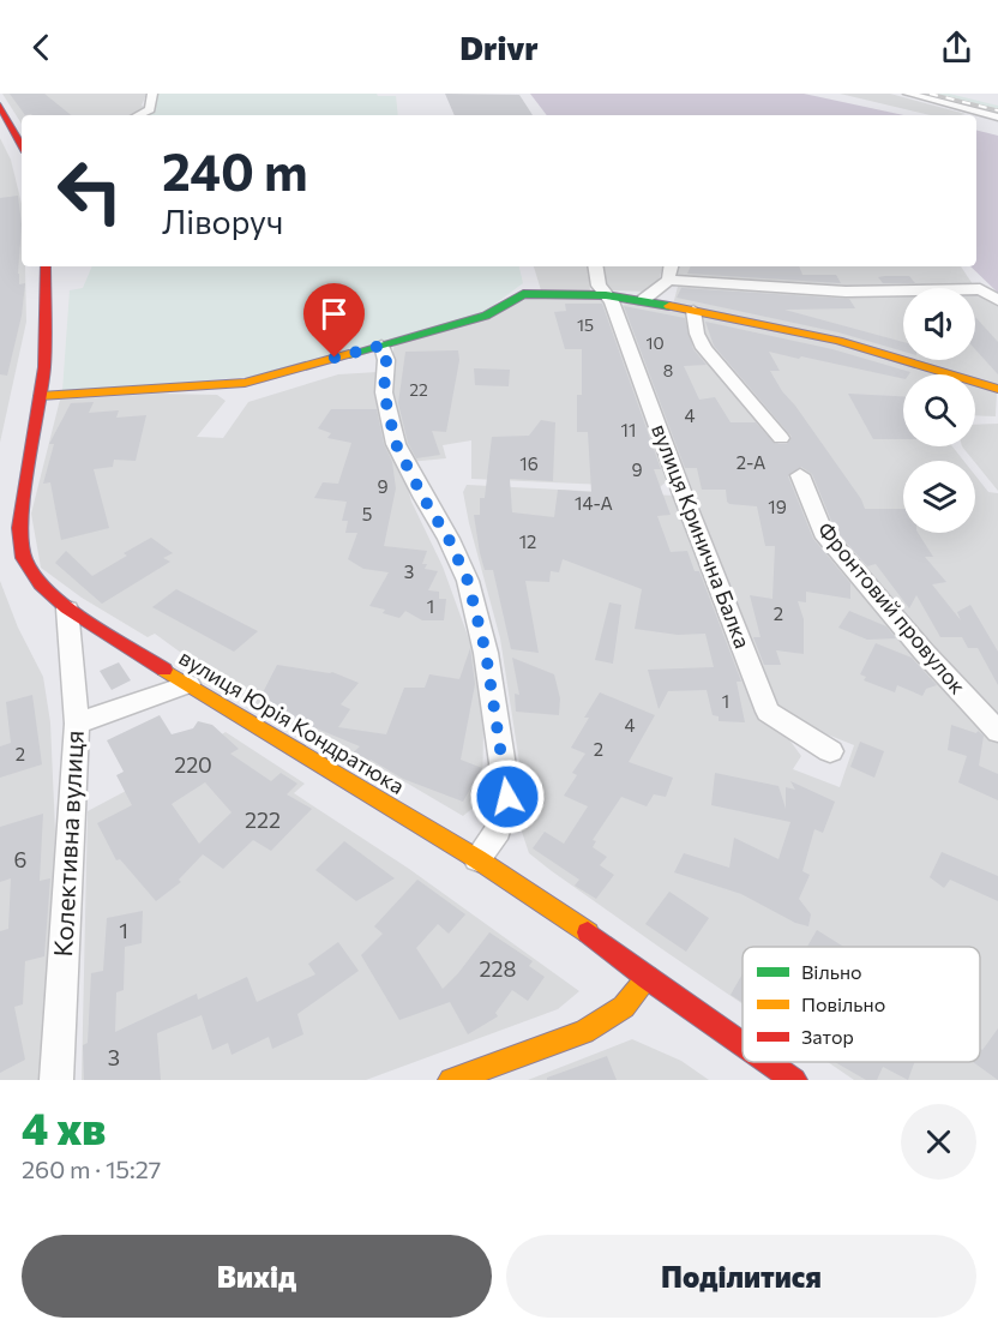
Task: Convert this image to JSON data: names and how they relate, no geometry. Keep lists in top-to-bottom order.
{
  "streets": {
    "street": [
      "вулиця Кринична Балка",
      "Фронтовий провулок",
      "вулиця Юрія Кондратюка",
      "Колективна вулиця"
    ]
  },
  "crossings": [
    ["вулиця Юрія Кондратюка", "Колективна вулиця"]
  ],
  "house_numbers": [
    "15",
    "10",
    "8",
    "22",
    "4",
    "11",
    "2-А",
    "16",
    "9",
    "9",
    "14-А",
    "19",
    "5",
    "12",
    "3",
    "1",
    "2",
    "1",
    "4",
    "2",
    "2",
    "220",
    "222",
    "6",
    "1",
    "228",
    "3"
  ],
  "legend": ["Вільно", "Повільно", "Затор"],
  "page": {
    "header": "Drivr",
    "turn": ["240 m", "Ліворуч"],
    "heading": ["4 хв", "260 m · 15:27"],
    "buttons": ["Вихід", "Поділитися"]
  }
}
